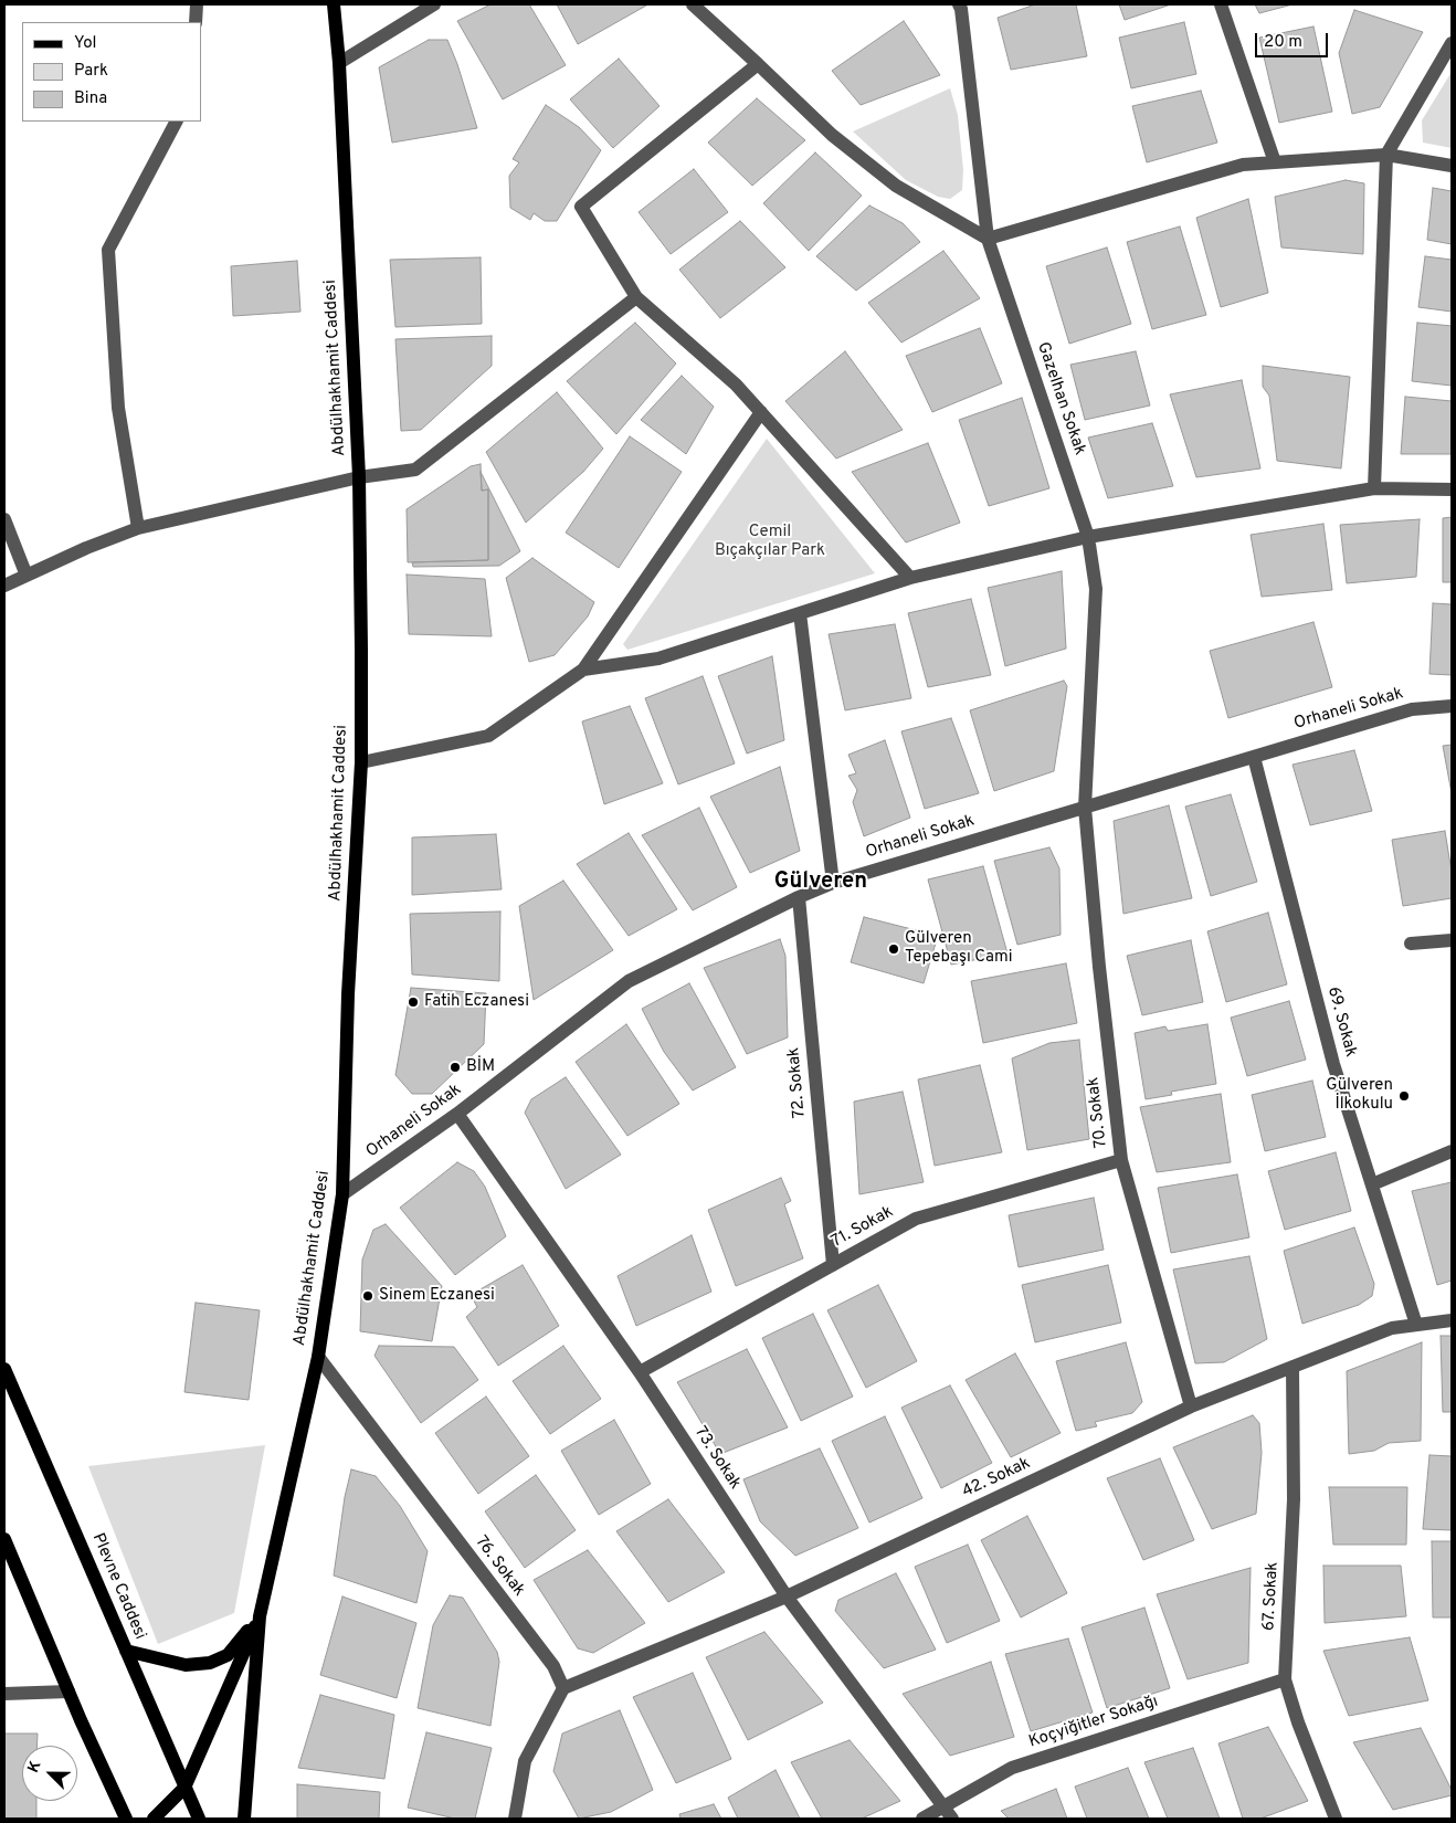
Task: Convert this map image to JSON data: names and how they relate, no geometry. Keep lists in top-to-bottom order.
{
  "streets": {
    "main road": ["Abdülhakhamit Caddesi", "Plevne Caddesi"],
    "street": [
      "Gazelhan Sokak",
      "Orhaneli Sokak",
      "69. Sokak",
      "72. Sokak",
      "70. Sokak",
      "71. Sokak",
      "73. Sokak",
      "42. Sokak",
      "76. Sokak",
      "67. Sokak",
      "Koçyiğitler Sokağı"
    ]
  },
  "crossings": [
    ["Abdülhakhamit Caddesi", "Orhaneli Sokak"],
    ["Abdülhakhamit Caddesi", "76. Sokak"],
    ["Gazelhan Sokak", "Orhaneli Sokak"],
    ["Gazelhan Sokak", "70. Sokak"],
    ["Orhaneli Sokak", "69. Sokak"],
    ["Orhaneli Sokak", "72. Sokak"],
    ["Orhaneli Sokak", "70. Sokak"],
    ["Orhaneli Sokak", "73. Sokak"],
    ["69. Sokak", "42. Sokak"],
    ["72. Sokak", "71. Sokak"],
    ["70. Sokak", "71. Sokak"],
    ["70. Sokak", "42. Sokak"],
    ["71. Sokak", "73. Sokak"],
    ["73. Sokak", "42. Sokak"],
    ["73. Sokak", "Koçyiğitler Sokağı"],
    ["42. Sokak", "76. Sokak"],
    ["42. Sokak", "67. Sokak"],
    ["67. Sokak", "Koçyiğitler Sokağı"]
  ],
  "districts": ["Gülveren"],
  "parks": ["Cemil Bıçakçılar Park"],
  "places": [
    "Gülveren Tepebaşı Cami",
    "Fatih Eczanesi",
    "BİM",
    "Gülveren İlkokulu",
    "Sinem Eczanesi"
  ],
  "legend": ["Yol", "Park", "Bina"],
  "scale_bar": "20 m",
  "north": "top left"
}
